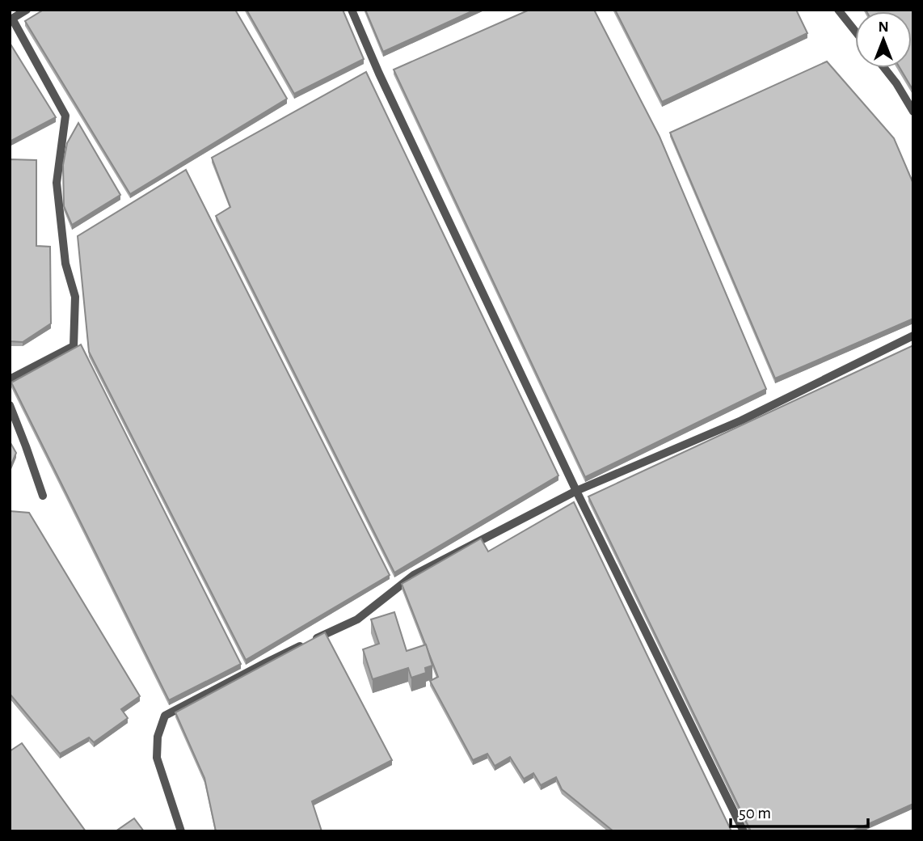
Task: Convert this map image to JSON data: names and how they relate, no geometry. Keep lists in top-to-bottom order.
{
  "scale_bar": "50 m",
  "north": "top"
}
